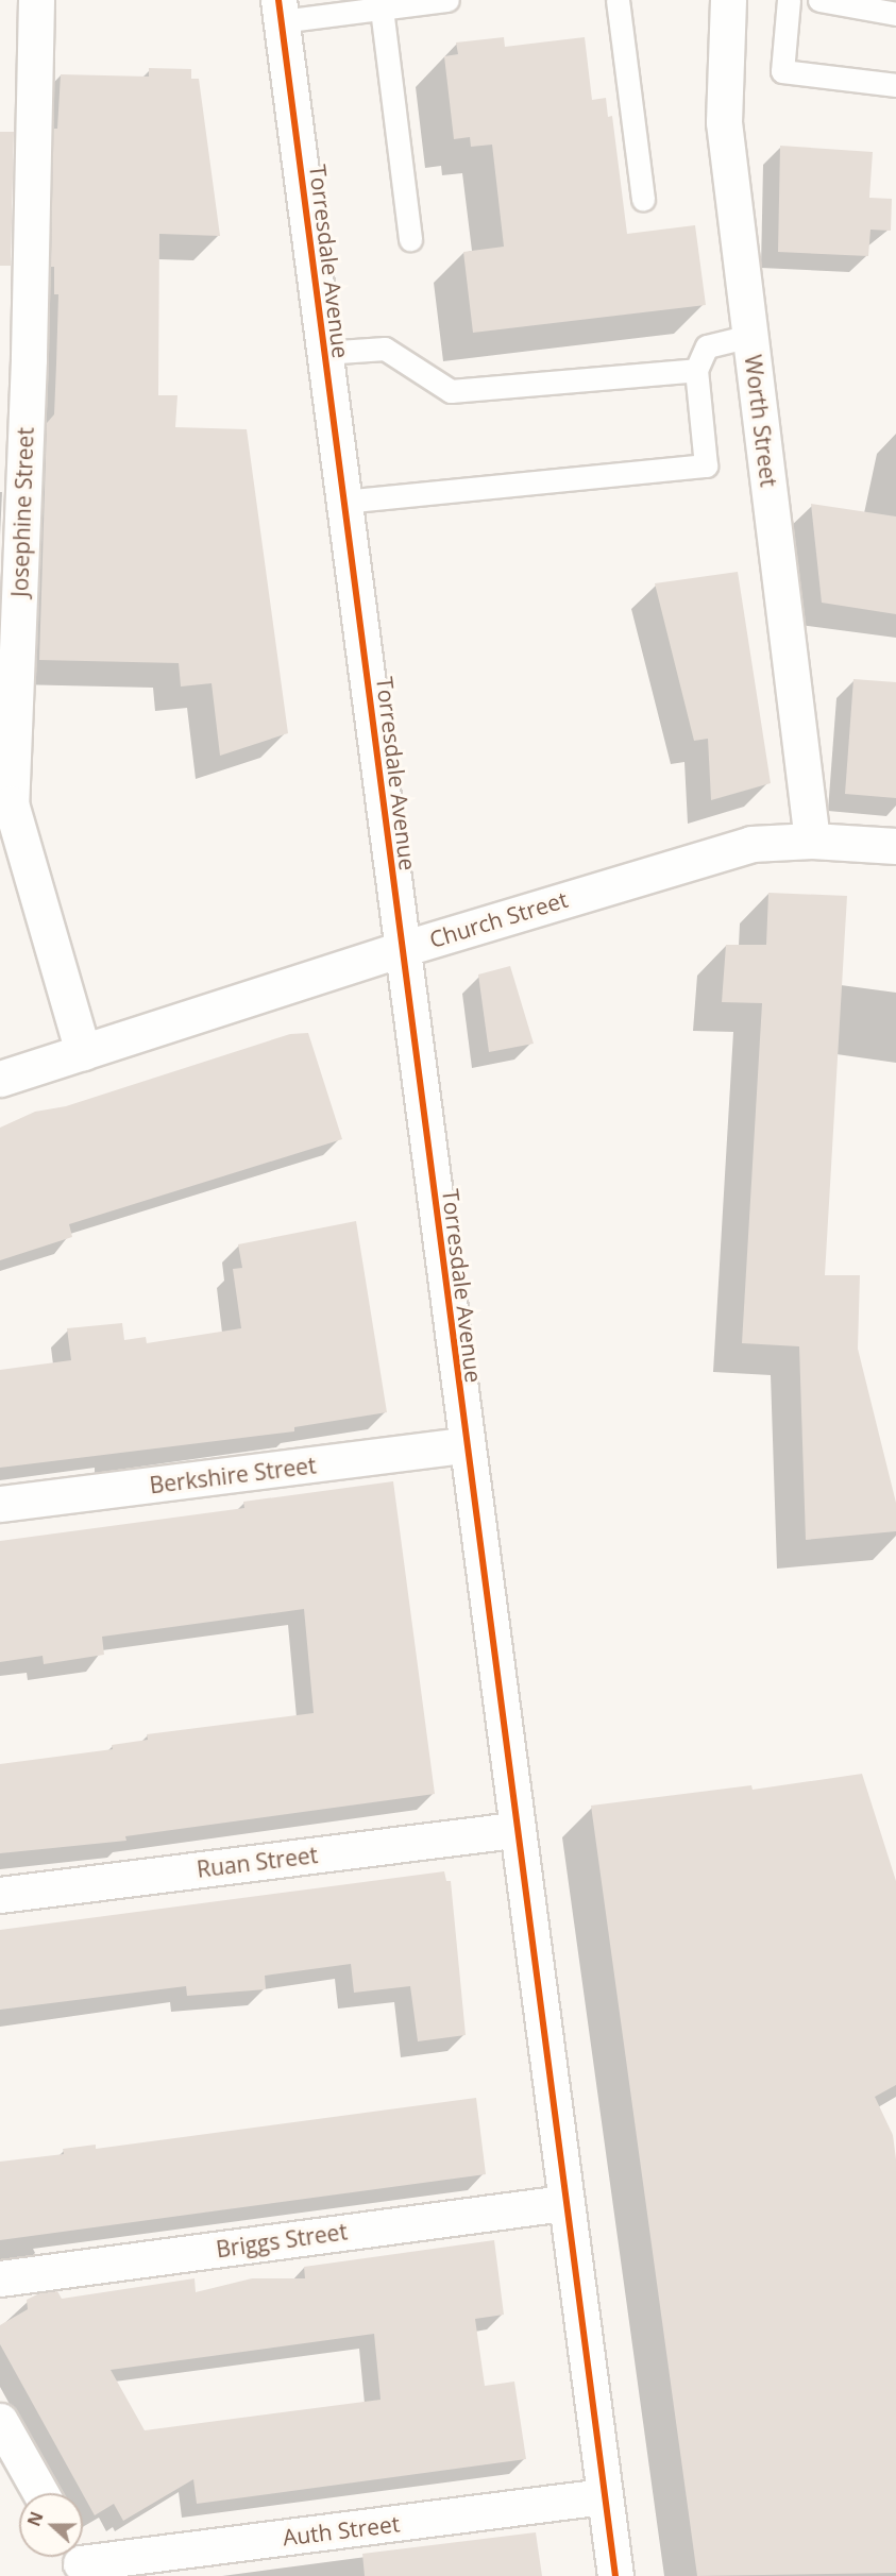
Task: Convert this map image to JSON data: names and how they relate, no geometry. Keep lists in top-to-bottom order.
{
  "streets": {
    "street": [
      "Torresdale Avenue",
      "Worth Street",
      "Josephine Street",
      "Church Street",
      "Berkshire Street",
      "Ruan Street",
      "Briggs Street",
      "Auth Street"
    ]
  },
  "crossings": [
    ["Torresdale Avenue", "Church Street"],
    ["Torresdale Avenue", "Berkshire Street"],
    ["Torresdale Avenue", "Ruan Street"],
    ["Torresdale Avenue", "Briggs Street"],
    ["Torresdale Avenue", "Auth Street"],
    ["Worth Street", "Church Street"],
    ["Josephine Street", "Church Street"]
  ],
  "north": "left"
}
